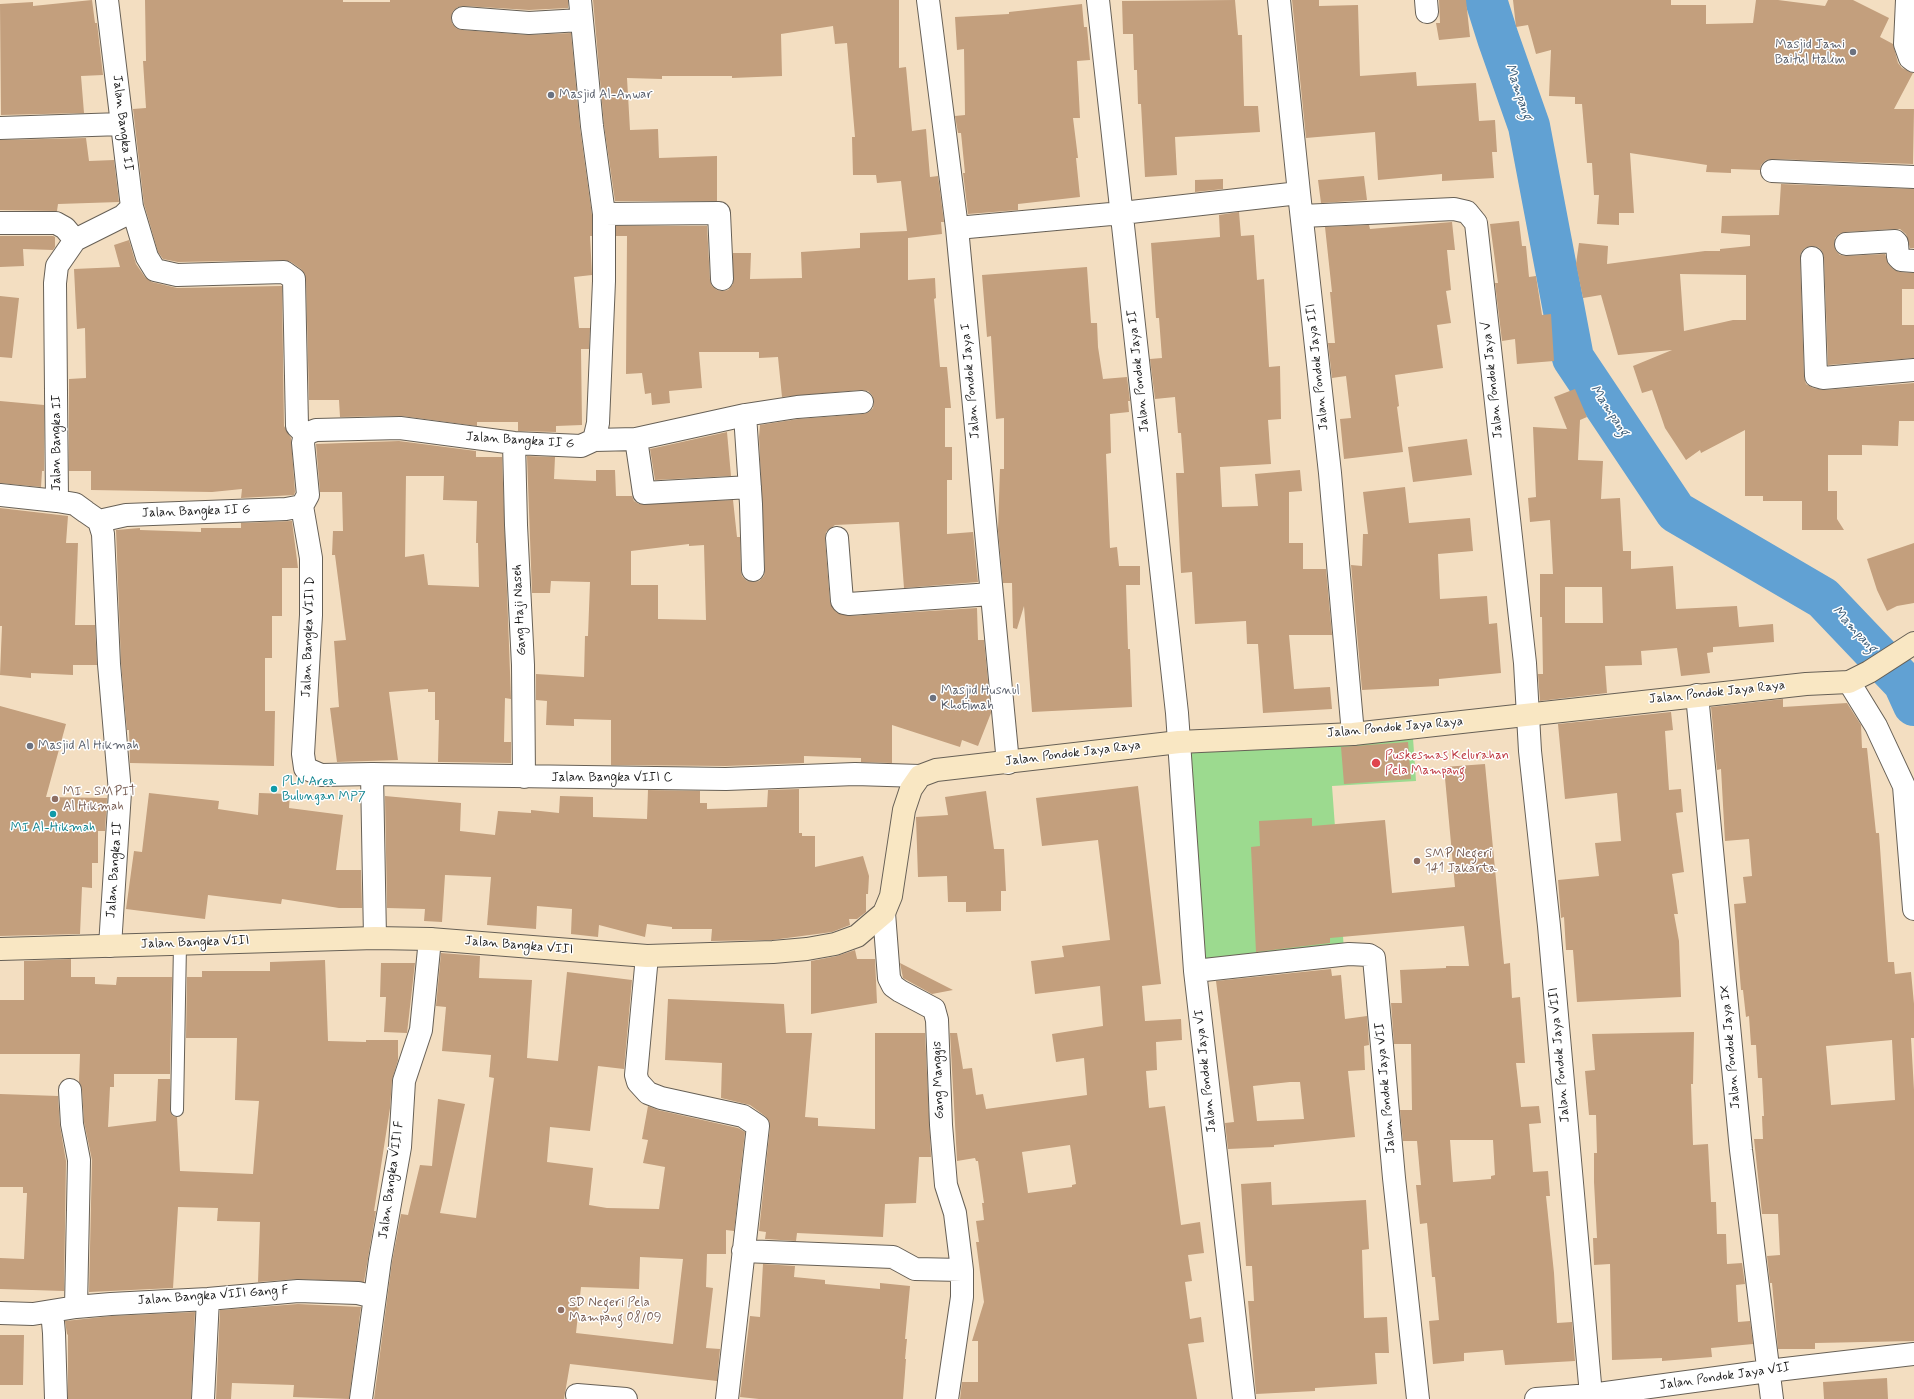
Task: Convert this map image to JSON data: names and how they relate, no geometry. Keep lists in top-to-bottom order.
{
  "streets": {
    "street": [
      "Jalan Bangka II",
      "Jalan Pondok Jaya III",
      "Jalan Pondok Jaya II",
      "Jalan Pondok Jaya V",
      "Jalan Pondok Jaya I",
      "Jalan Bangka II G",
      "Gang Haji Naseh",
      "Jalan Bangka VIII D",
      "Jalan Pondok Jaya Raya",
      "Jalan Bangka VIII C",
      "Jalan Bangka VIII",
      "Jalan Pondok Jaya IX",
      "Jalan Pondok Jaya VIII",
      "Jalan Pondok Jaya VI",
      "Gang Manggis",
      "Jalan Pondok Jaya VII",
      "Jalan Bangka VIII F",
      "Jalan Bangka VIII Gang F"
    ]
  },
  "crossings": [
    ["Jalan Bangka II", "Jalan Bangka II G"],
    ["Jalan Bangka II", "Jalan Bangka VIII"],
    ["Jalan Pondok Jaya III", "Jalan Pondok Jaya V"],
    ["Jalan Pondok Jaya III", "Jalan Pondok Jaya Raya"],
    ["Jalan Pondok Jaya II", "Jalan Pondok Jaya Raya"],
    ["Jalan Pondok Jaya II", "Jalan Pondok Jaya VI"],
    ["Jalan Pondok Jaya V", "Jalan Pondok Jaya Raya"],
    ["Jalan Pondok Jaya V", "Jalan Pondok Jaya VIII"],
    ["Jalan Pondok Jaya I", "Jalan Pondok Jaya Raya"],
    ["Jalan Bangka II G", "Gang Haji Naseh"],
    ["Jalan Bangka II G", "Jalan Bangka VIII D"],
    ["Gang Haji Naseh", "Jalan Bangka VIII C"],
    ["Jalan Bangka VIII D", "Jalan Bangka VIII C"],
    ["Jalan Pondok Jaya Raya", "Jalan Bangka VIII C"],
    ["Jalan Pondok Jaya Raya", "Jalan Bangka VIII"],
    ["Jalan Pondok Jaya Raya", "Jalan Pondok Jaya IX"],
    ["Jalan Pondok Jaya Raya", "Jalan Pondok Jaya VIII"],
    ["Jalan Pondok Jaya Raya", "Jalan Pondok Jaya VI"],
    ["Jalan Bangka VIII C", "Jalan Bangka VIII"],
    ["Jalan Bangka VIII", "Gang Manggis"],
    ["Jalan Bangka VIII", "Jalan Bangka VIII F"],
    ["Jalan Pondok Jaya IX", "Jalan Pondok Jaya VII"],
    ["Jalan Pondok Jaya VIII", "Jalan Pondok Jaya VII"],
    ["Jalan Pondok Jaya VI", "Jalan Pondok Jaya VII"],
    ["Jalan Bangka VIII F", "Jalan Bangka VIII Gang F"]
  ],
  "water": ["Mampang"],
  "places": [
    "Masjid Jami Baitul Halim",
    "Masjid Al-Anwar",
    "Masjid Husnul Khotimah",
    "Masjid Al Hikmah",
    "Puskesmas Kelurahan Pela Mampang",
    "PLN Area Bulungan MP7",
    "MI - SMPIT Al Hikmah",
    "MI Al-Hikmah",
    "SMP Negeri 141 Jakarta",
    "SD Negeri Pela Mampang 08/09"
  ]
}
